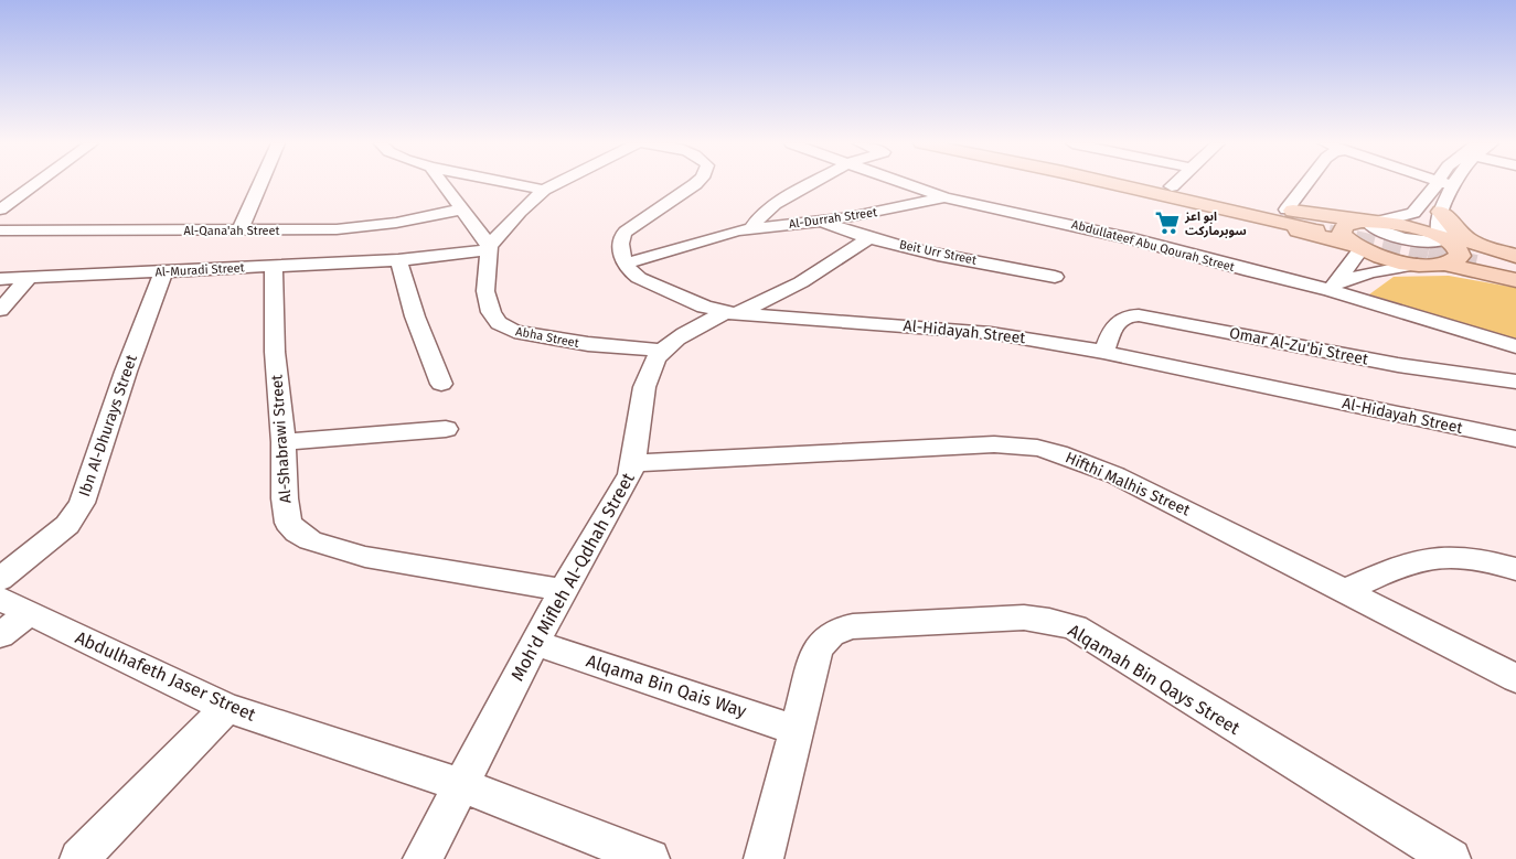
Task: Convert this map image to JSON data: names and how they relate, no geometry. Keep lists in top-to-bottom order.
{
  "streets": {
    "street": [
      "Al-Durrah Street",
      "Al-Qana'ah Street",
      "Abdullateef Abu Qourah Street",
      "Beit Urr Street",
      "Al-Muradi Street",
      "Al-Hidayah Street",
      "Abha Street",
      "Omar Al-Zu'bi Street",
      "Ibn Al-Dhurays Street",
      "Al-Shabrawi Street",
      "Hifthi Malhis Street",
      "Moh'd Mifleh Al-Qdhah Street",
      "Abdulhafeth Jaser Street",
      "Alqamah Bin Qays Street",
      "Alqama Bin Qais Way"
    ]
  },
  "crossings": [
    ["Al-Durrah Street", "Abdullateef Abu Qourah Street"],
    ["Al-Durrah Street", "Beit Urr Street"],
    ["Al-Durrah Street", "Al-Hidayah Street"],
    ["Al-Muradi Street", "Abha Street"],
    ["Al-Muradi Street", "Ibn Al-Dhurays Street"],
    ["Al-Muradi Street", "Al-Shabrawi Street"],
    ["Al-Hidayah Street", "Omar Al-Zu'bi Street"],
    ["Abha Street", "Moh'd Mifleh Al-Qdhah Street"],
    ["Al-Shabrawi Street", "Moh'd Mifleh Al-Qdhah Street"],
    ["Hifthi Malhis Street", "Moh'd Mifleh Al-Qdhah Street"],
    ["Moh'd Mifleh Al-Qdhah Street", "Abdulhafeth Jaser Street"],
    ["Moh'd Mifleh Al-Qdhah Street", "Alqama Bin Qais Way"],
    ["Alqamah Bin Qays Street", "Alqama Bin Qais Way"]
  ],
  "places": {
    "supermarket": ["ابو اعز سوبرماركت"]
  }
}
